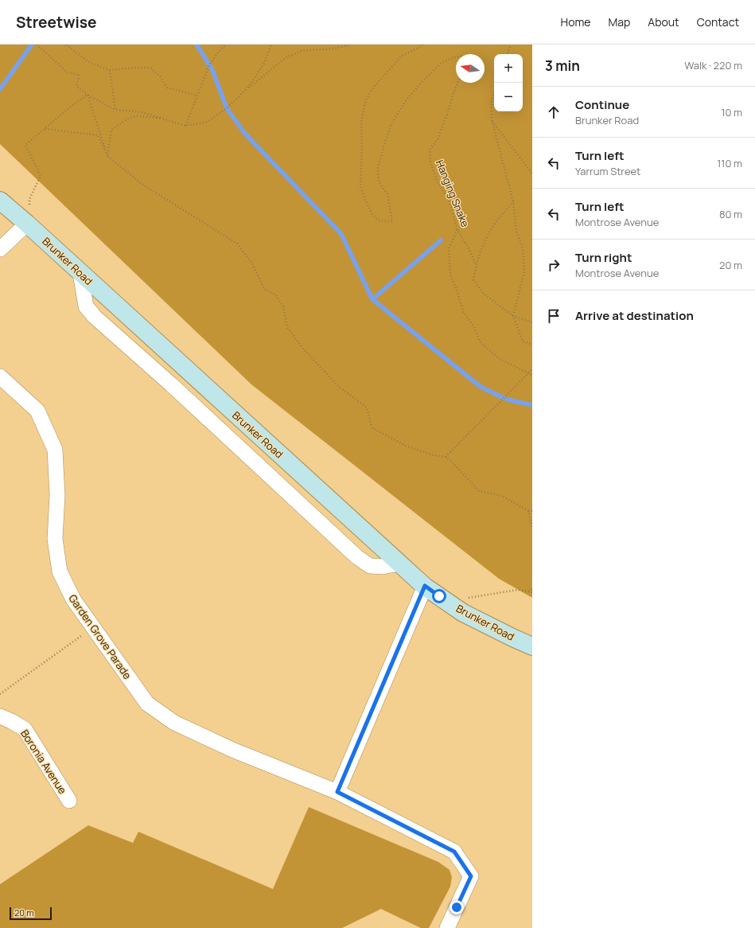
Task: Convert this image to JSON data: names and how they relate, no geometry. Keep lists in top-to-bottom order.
{
  "streets": {
    "main road": ["Brunker Road"],
    "street": ["Garden Grove Parade", "Boronia Avenue"],
    "path": ["Hanging Snake"]
  },
  "scale_bar": "20 m",
  "north": "left",
  "page": {
    "header": "Streetwise",
    "nav": [
      "Home",
      "Map",
      "About",
      "Contact"
    ],
    "heading": ["3 min", "Walk · 220 m"],
    "map_buttons": ["+", "−"],
    "list": [
      ["Continue", "Brunker Road", "10 m"],
      ["Turn left", "Yarrum Street", "110 m"],
      ["Turn left", "Montrose Avenue", "80 m"],
      ["Turn right", "Montrose Avenue", "20 m"],
      "Arrive at destination"
    ],
    "scale": "20 m"
  }
}
